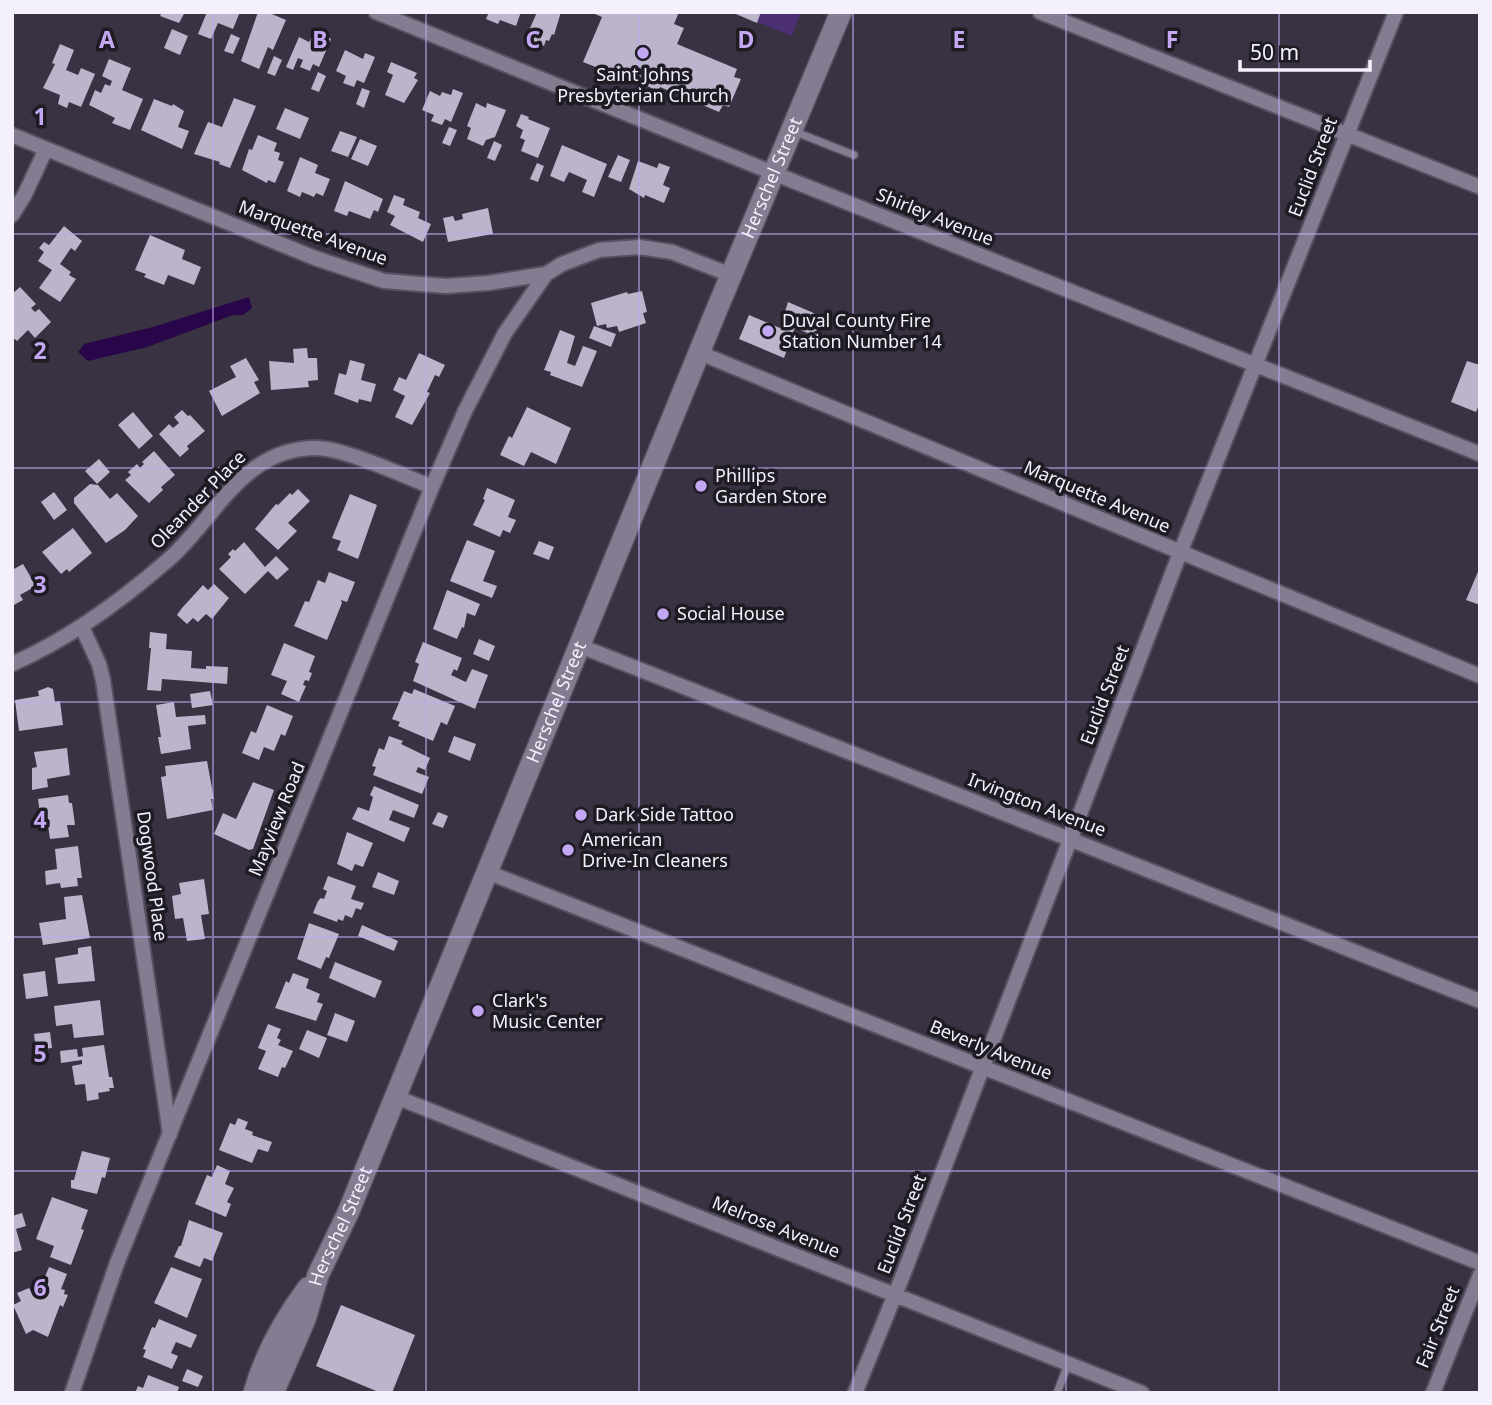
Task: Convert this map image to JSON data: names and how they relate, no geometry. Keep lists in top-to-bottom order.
{
  "streets": {
    "main road": ["Herschel Street"],
    "street": [
      "Euclid Street",
      "Shirley Avenue",
      "Marquette Avenue",
      "Oleander Place",
      "Irvington Avenue",
      "Mayview Road",
      "Dogwood Place",
      "Beverly Avenue",
      "Melrose Avenue",
      "Fair Street"
    ]
  },
  "crossings": [
    ["Euclid Street", "Shirley Avenue"],
    ["Euclid Street", "Marquette Avenue"],
    ["Euclid Street", "Irvington Avenue"],
    ["Euclid Street", "Beverly Avenue"],
    ["Euclid Street", "Melrose Avenue"],
    ["Herschel Street", "Shirley Avenue"],
    ["Herschel Street", "Marquette Avenue"],
    ["Herschel Street", "Irvington Avenue"],
    ["Herschel Street", "Beverly Avenue"],
    ["Herschel Street", "Melrose Avenue"],
    ["Marquette Avenue", "Mayview Road"],
    ["Oleander Place", "Mayview Road"],
    ["Oleander Place", "Dogwood Place"],
    ["Mayview Road", "Dogwood Place"]
  ],
  "places": [
    "Saint Johns Presbyterian Church",
    "Duval County Fire Station Number 14",
    "Phillips Garden Store",
    "Social House",
    "Dark Side Tattoo",
    "American Drive-In Cleaners",
    "Clark's Music Center"
  ],
  "scale_bar": "50 m",
  "grid": {
    "columns": [
      "A",
      "B",
      "C",
      "D",
      "E",
      "F"
    ],
    "rows": [
      "1",
      "2",
      "3",
      "4",
      "5",
      "6"
    ]
  }
}
